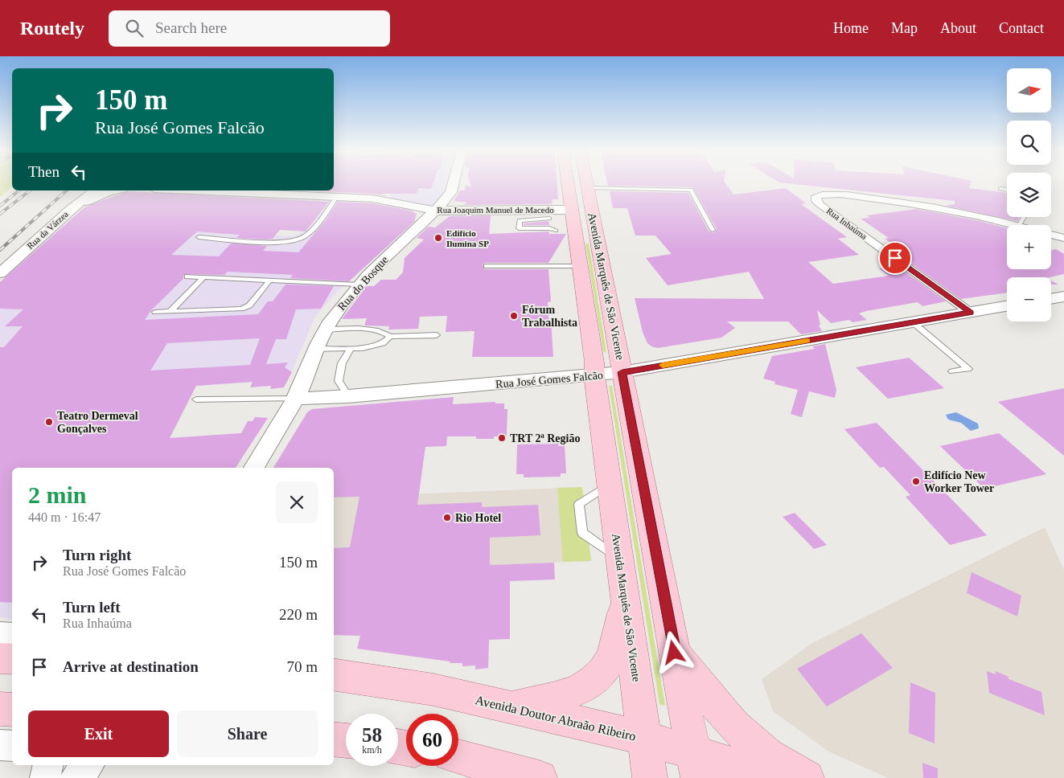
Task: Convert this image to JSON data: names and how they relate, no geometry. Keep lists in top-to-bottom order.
{
  "streets": {
    "main road": ["Avenida Marquês de São Vicente", "Avenida Doutor Abraão Ribeiro"],
    "street": [
      "Rua Joaquim Manuel de Macedo",
      "Rua Inhaúma",
      "Rua da Várzea",
      "Rua do Bosque",
      "Rua José Gomes Falcão"
    ]
  },
  "crossings": [
    ["Rua Joaquim Manuel de Macedo", "Rua do Bosque"],
    ["Rua Joaquim Manuel de Macedo", "Avenida Marquês de São Vicente"],
    ["Rua Inhaúma", "Rua José Gomes Falcão"],
    ["Rua do Bosque", "Rua José Gomes Falcão"],
    ["Avenida Marquês de São Vicente", "Rua José Gomes Falcão"],
    ["Avenida Marquês de São Vicente", "Avenida Doutor Abraão Ribeiro"]
  ],
  "places": [
    "Edifício Ilumina SP",
    "Fórum Trabalhista",
    "Teatro Dermeval Gonçalves",
    "TRT 2ª Região",
    "Edifício New Worker Tower",
    "Rio Hotel"
  ],
  "north": "right",
  "page": {
    "header": "Routely",
    "search": "Search here",
    "nav": [
      "Home",
      "Map",
      "About",
      "Contact"
    ],
    "map_buttons": ["+", "−"],
    "turn": ["150 m", "Rua José Gomes Falcão"],
    "then": "Then",
    "heading": ["2 min", "440 m · 16:47"],
    "list": [
      {
        "name": "Turn right",
        "note": "Rua José Gomes Falcão",
        "value": "150 m"
      },
      {
        "name": "Turn left",
        "note": "Rua Inhaúma",
        "value": "220 m"
      },
      {
        "name": "Arrive at destination",
        "value": "70 m"
      }
    ],
    "buttons": ["Exit", "Share"],
    "speed": "58 km/h",
    "limit": "60"
  }
}
